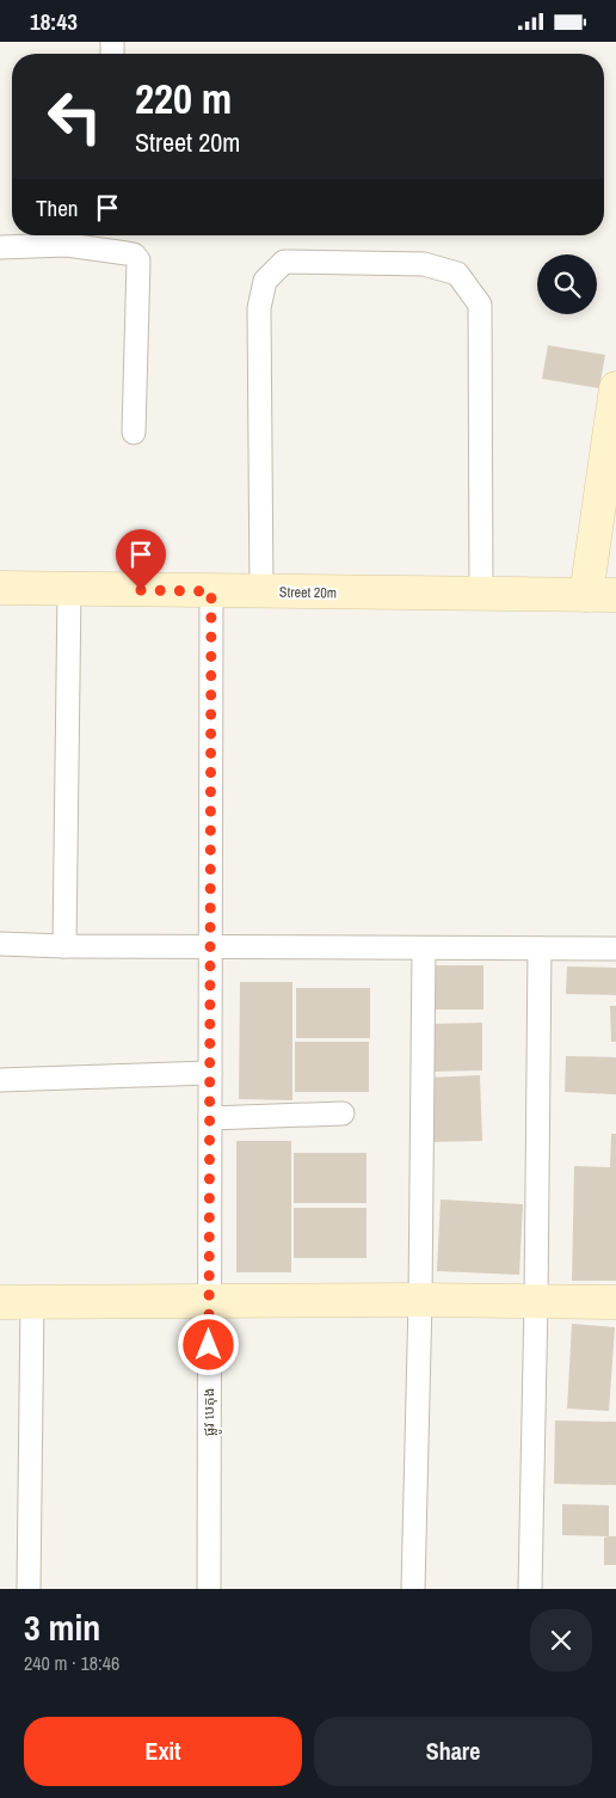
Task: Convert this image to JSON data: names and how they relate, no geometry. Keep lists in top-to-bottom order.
{
  "streets": {
    "street": ["Street 20m", "ផ្លូវ បេតុង"]
  },
  "crossings": [
    ["Street 20m", "ផ្លូវ បេតុង"]
  ],
  "page": {
    "status": "18:43",
    "turn": ["220 m", "Street 20m"],
    "then": "Then",
    "heading": ["3 min", "240 m · 18:46"],
    "buttons": ["Exit", "Share"]
  }
}
